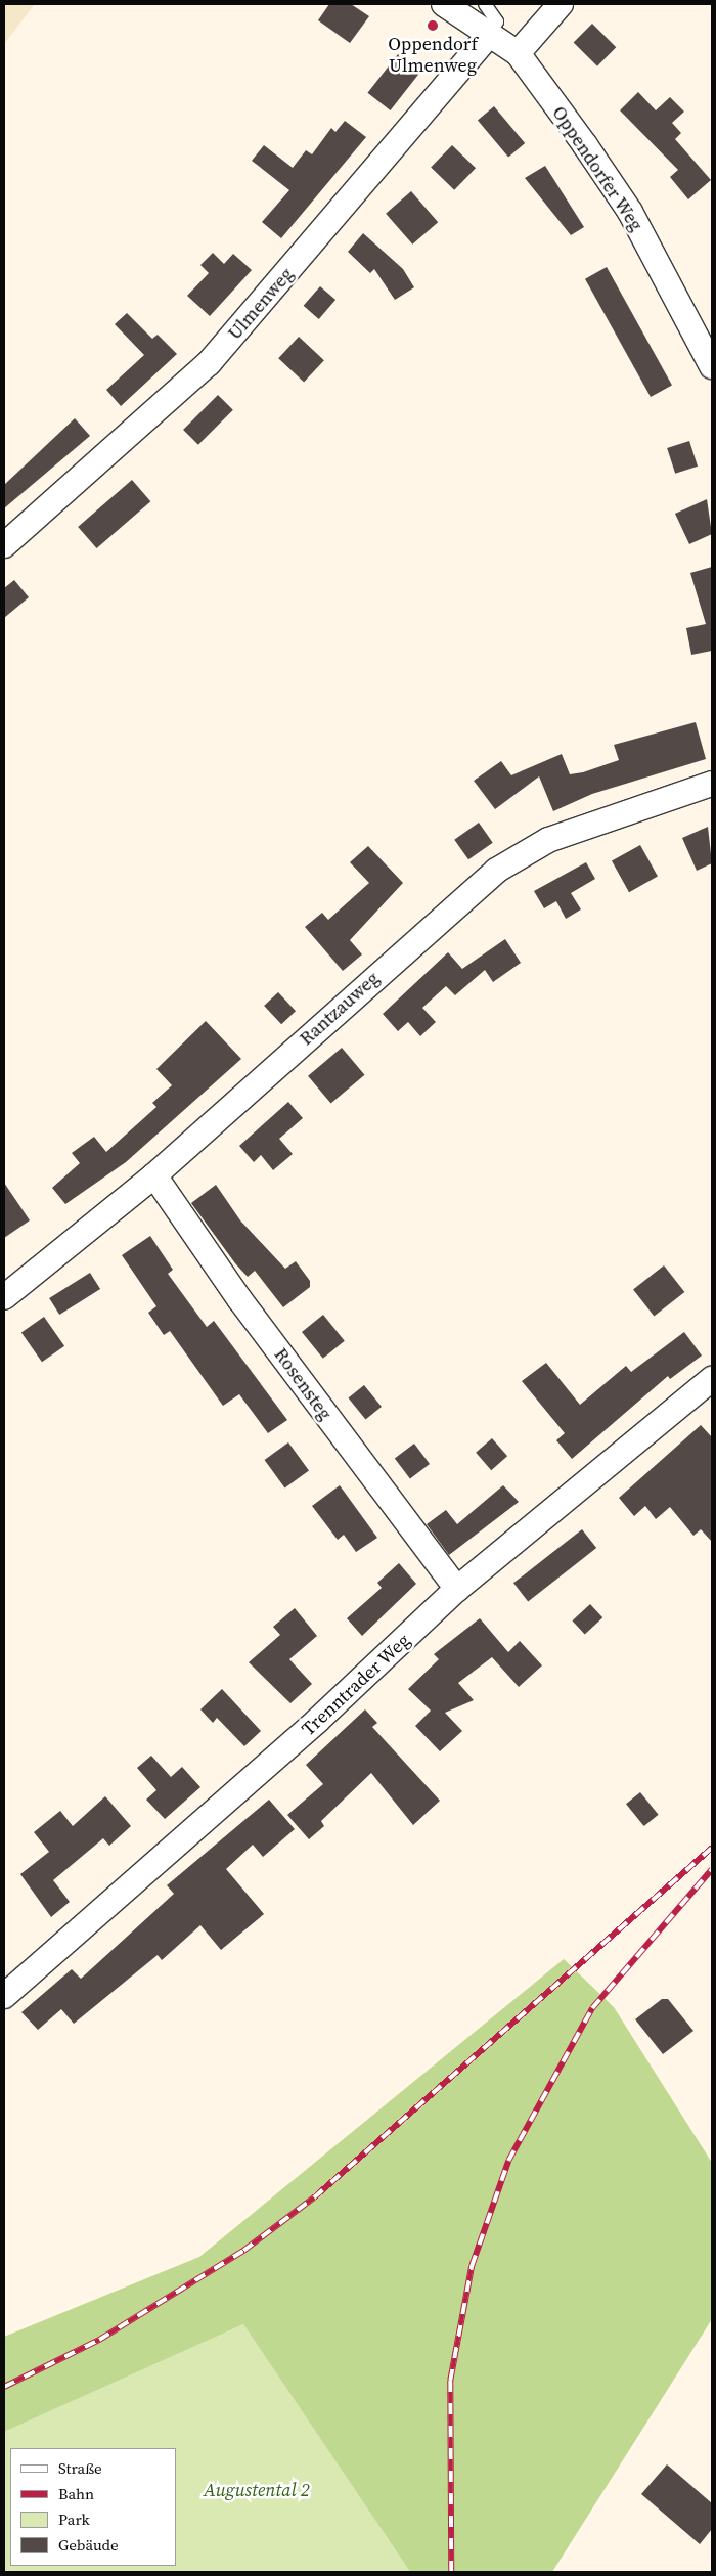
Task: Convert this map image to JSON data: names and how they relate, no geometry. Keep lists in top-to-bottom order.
{
  "streets": {
    "street": [
      "Oppendorfer Weg",
      "Ulmenweg",
      "Rantzauweg",
      "Rosensteg",
      "Trenntrader Weg"
    ]
  },
  "crossings": [
    ["Oppendorfer Weg", "Ulmenweg"],
    ["Rantzauweg", "Rosensteg"],
    ["Rosensteg", "Trenntrader Weg"]
  ],
  "parks": ["Augustental 2"],
  "places": ["Oppendorf Ulmenweg"],
  "legend": [
    "Straße",
    "Bahn",
    "Park",
    "Gebäude"
  ]
}
